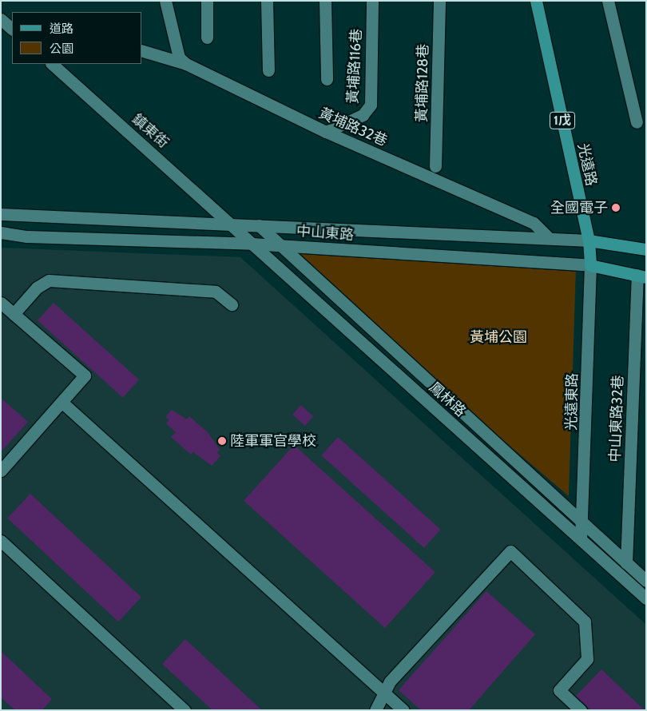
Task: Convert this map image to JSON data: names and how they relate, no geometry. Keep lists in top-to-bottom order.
{
  "streets": {
    "main road": ["1戊", "光遠路", "中山東路"],
    "street": [
      "黃埔路116巷",
      "黃埔路128巷",
      "黃埔路32巷",
      "鎮東街",
      "鳳林路",
      "光遠東路",
      "中山東路32巷"
    ]
  },
  "crossings": [
    ["黃埔路116巷", "黃埔路32巷"],
    ["黃埔路32巷", "中山東路"],
    ["鎮東街", "中山東路"],
    ["鎮東街", "鳳林路"],
    ["光遠路", "中山東路"],
    ["光遠路", "光遠東路"],
    ["中山東路", "鳳林路"],
    ["中山東路", "光遠東路"],
    ["中山東路", "中山東路32巷"],
    ["鳳林路", "光遠東路"],
    ["鳳林路", "中山東路32巷"]
  ],
  "parks": ["黃埔公園"],
  "places": ["全國電子", "陸軍軍官學校"],
  "legend": ["道路", "公園"]
}
